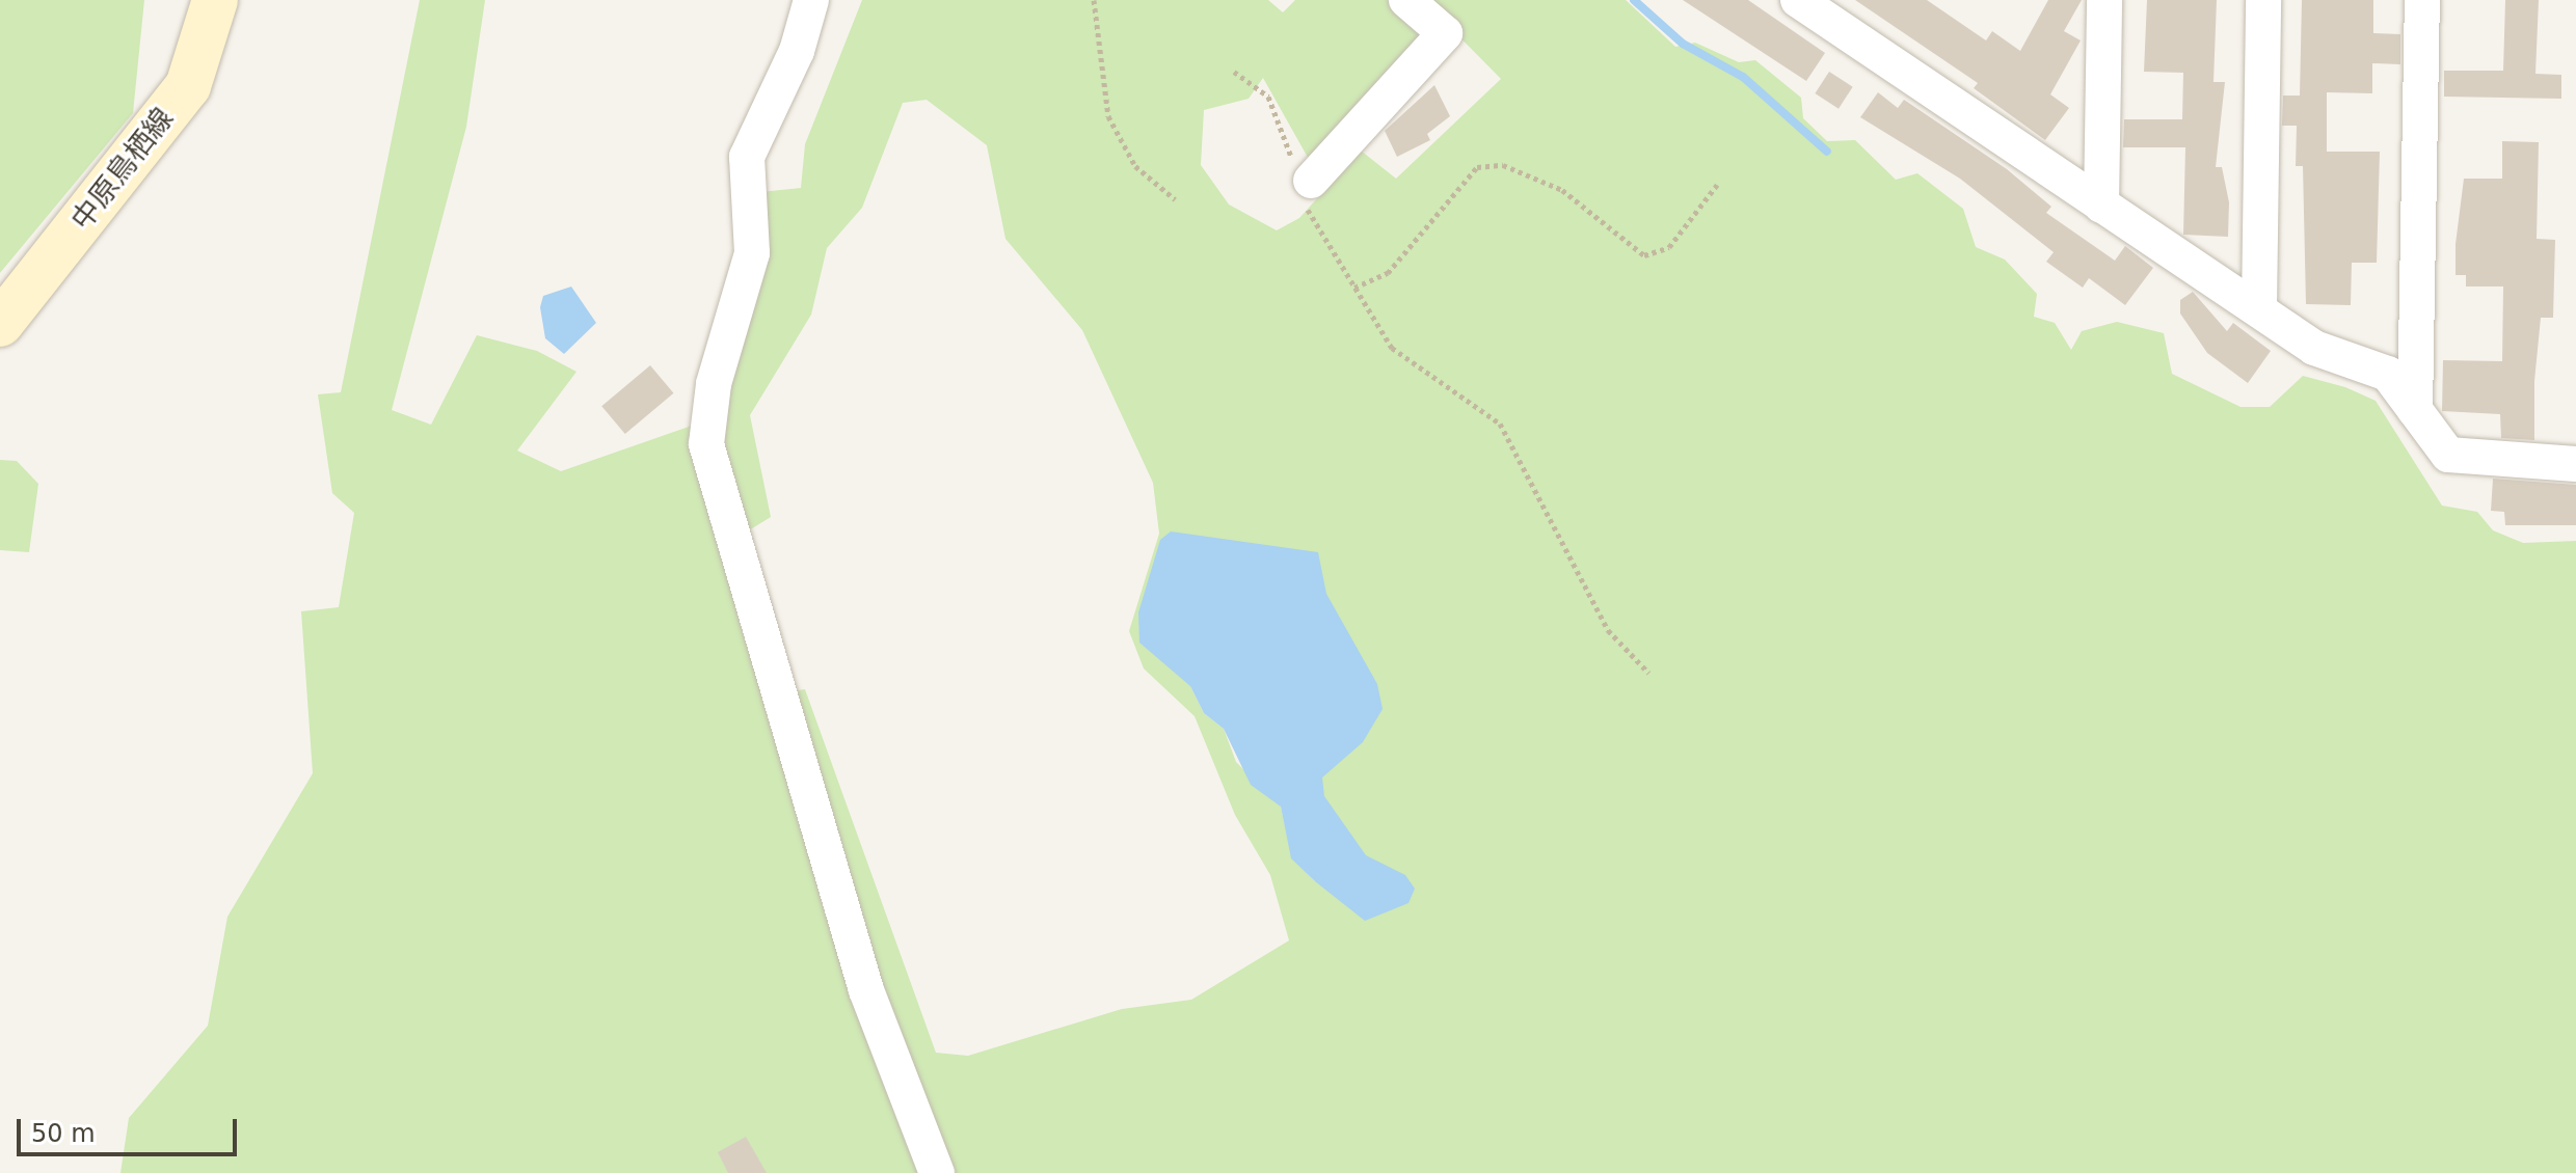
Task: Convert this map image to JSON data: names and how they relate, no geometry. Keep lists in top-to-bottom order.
{
  "streets": {
    "main road": ["中原鳥栖線"]
  },
  "scale_bar": "50 m"
}
